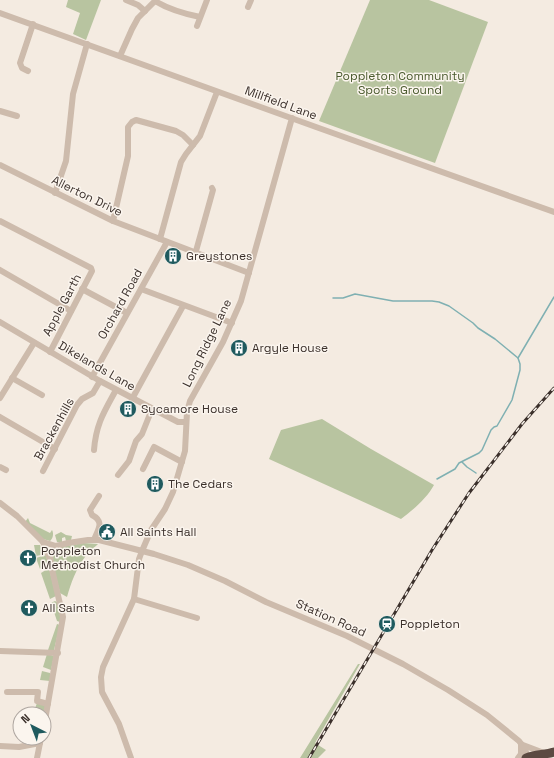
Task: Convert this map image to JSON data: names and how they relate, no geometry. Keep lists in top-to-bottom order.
{
  "streets": {
    "street": [
      "Millfield Lane",
      "Allerton Drive",
      "Orchard Road",
      "Apple Garth",
      "Long Ridge Lane",
      "Dikelands Lane",
      "Brackenhills",
      "Station Road"
    ]
  },
  "crossings": [
    ["Millfield Lane", "Long Ridge Lane"],
    ["Allerton Drive", "Orchard Road"],
    ["Allerton Drive", "Long Ridge Lane"],
    ["Orchard Road", "Dikelands Lane"],
    ["Apple Garth", "Dikelands Lane"],
    ["Long Ridge Lane", "Dikelands Lane"],
    ["Long Ridge Lane", "Station Road"],
    ["Dikelands Lane", "Brackenhills"]
  ],
  "parks": ["Poppleton Community Sports Ground"],
  "places": {
    "building": [
      "Greystones",
      "Argyle House",
      "Sycamore House",
      "The Cedars"
    ],
    "public building": ["All Saints Hall"],
    "church": ["Poppleton Methodist Church", "All Saints"],
    "station": ["Poppleton"]
  },
  "north": "top left"
}
